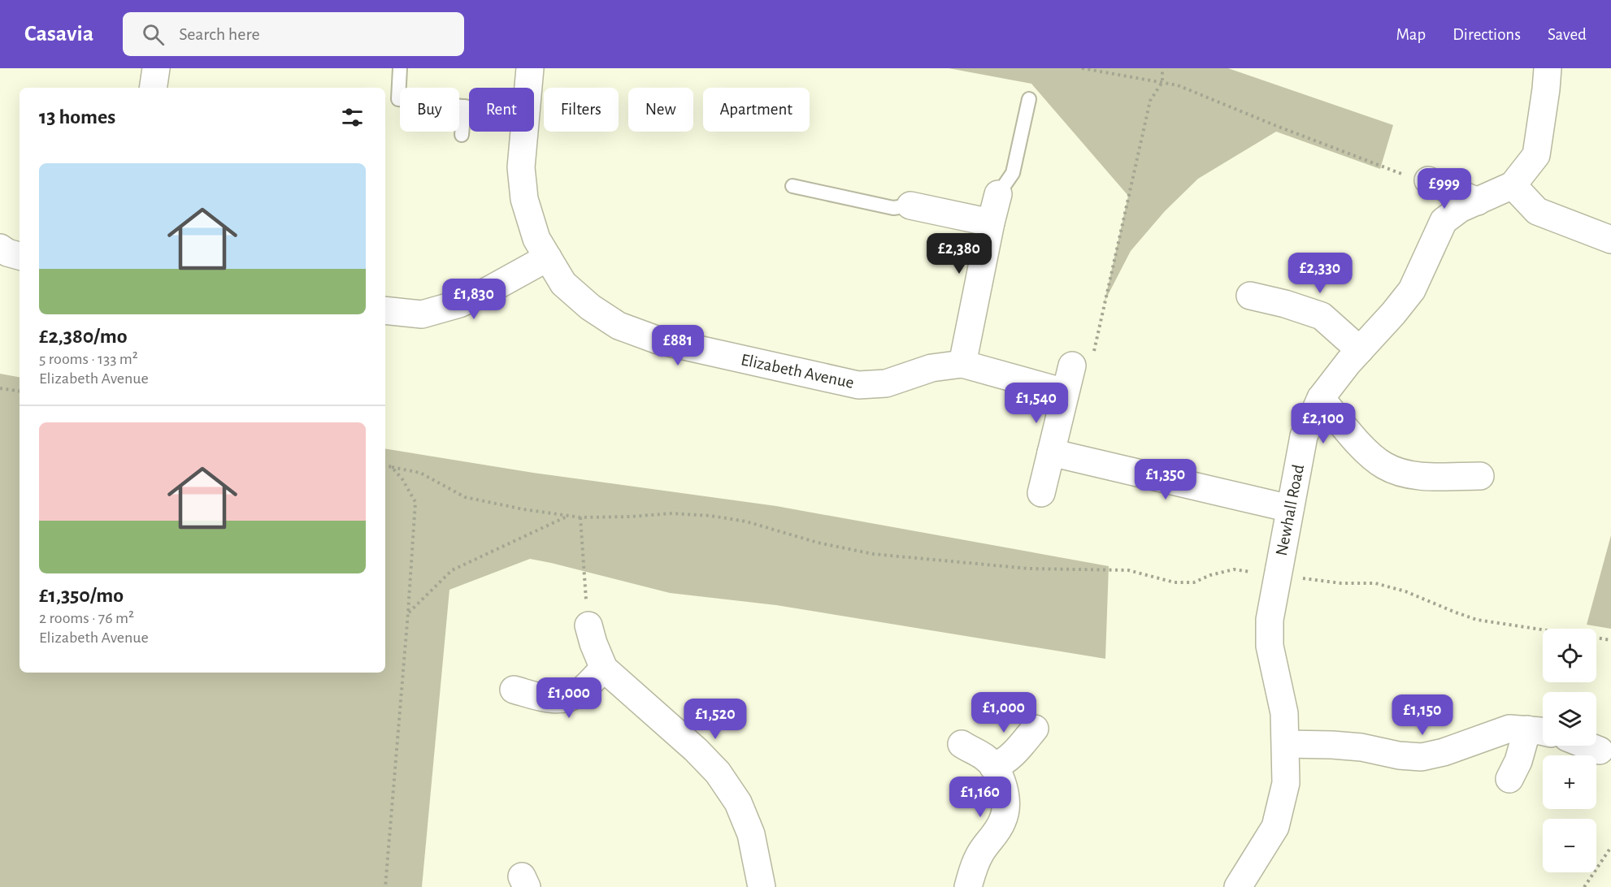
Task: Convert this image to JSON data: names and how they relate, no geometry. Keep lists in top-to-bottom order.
{
  "streets": {
    "street": ["Elizabeth Avenue", "Newhall Road"]
  },
  "page": {
    "header": "Casavia",
    "search": "Search here",
    "nav": ["Map", "Directions", "Saved"],
    "chip": [
      "Buy",
      "Rent",
      "Filters",
      "New",
      "Apartment"
    ],
    "heading": "13 homes",
    "list": [
      {
        "name": "£2,380/mo",
        "note": "5 rooms · 133 m² · Elizabeth Avenue"
      },
      {
        "name": "£1,350/mo",
        "note": "2 rooms · 76 m² · Elizabeth Avenue"
      }
    ],
    "price": [
      "£999",
      "£2,380",
      "£2,330",
      "£1,830",
      "£881",
      "£1,540",
      "£2,100",
      "£1,350",
      "£1,000",
      "£1,000",
      "£1,150",
      "£1,520",
      "£1,160"
    ],
    "map_buttons": ["+", "−"]
  }
}
